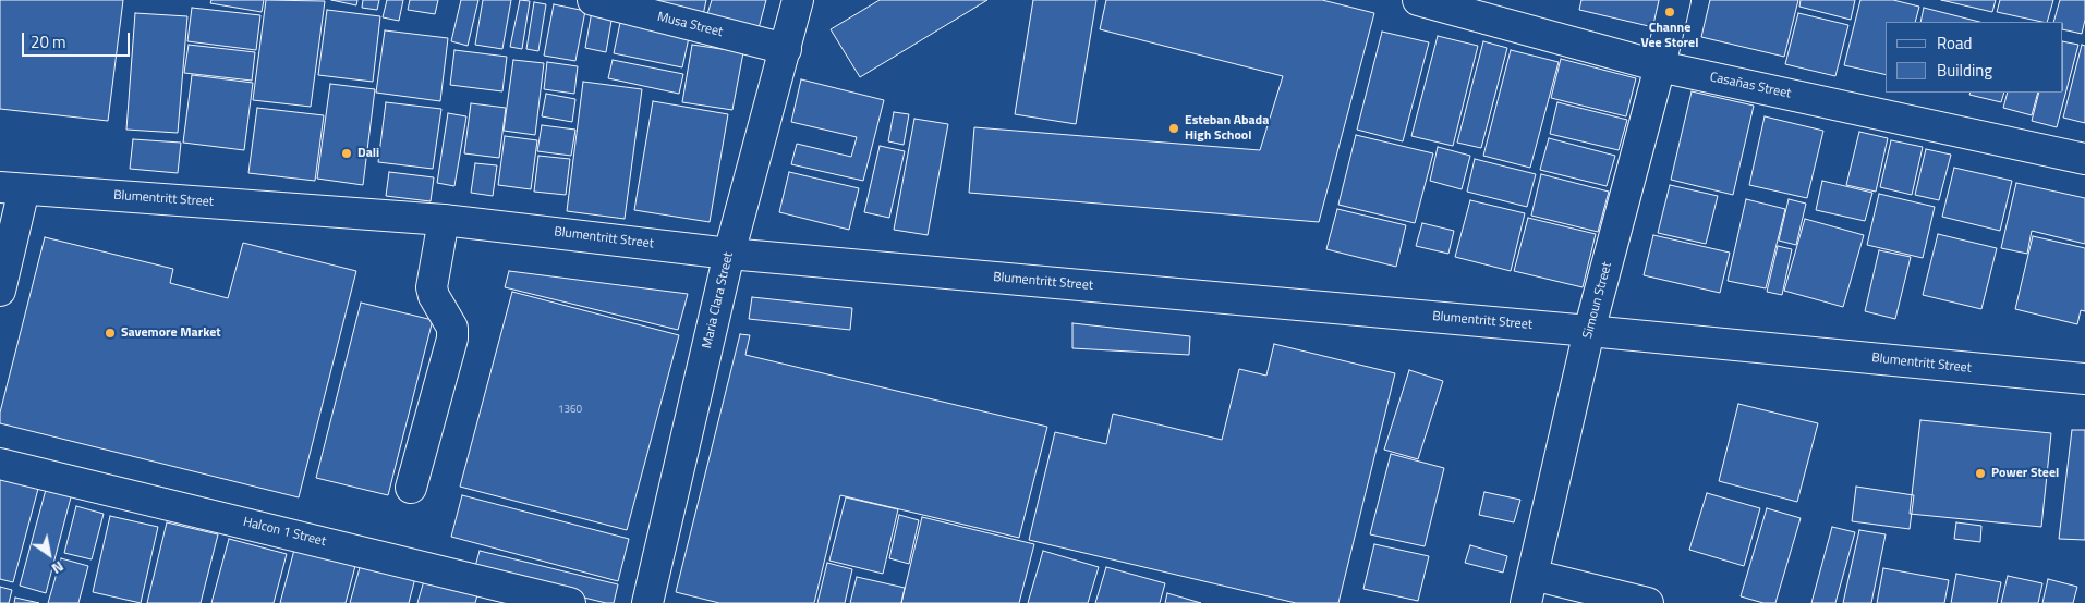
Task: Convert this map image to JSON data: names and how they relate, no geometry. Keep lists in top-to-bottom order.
{
  "streets": {
    "street": [
      "Musa Street",
      "Casañas Street",
      "Blumentritt Street",
      "Maria Clara Street",
      "Simoun Street",
      "Halcon 1 Street"
    ]
  },
  "crossings": [
    ["Musa Street", "Maria Clara Street"],
    ["Casañas Street", "Simoun Street"],
    ["Blumentritt Street", "Maria Clara Street"],
    ["Blumentritt Street", "Simoun Street"]
  ],
  "places": [
    "Channe Vee Storel",
    "Esteban Abada High School",
    "Dali",
    "Savemore Market",
    "Power Steel"
  ],
  "house_numbers": ["1360"],
  "legend": ["Road", "Building"],
  "scale_bar": "20 m",
  "north": "bottom right"
}
